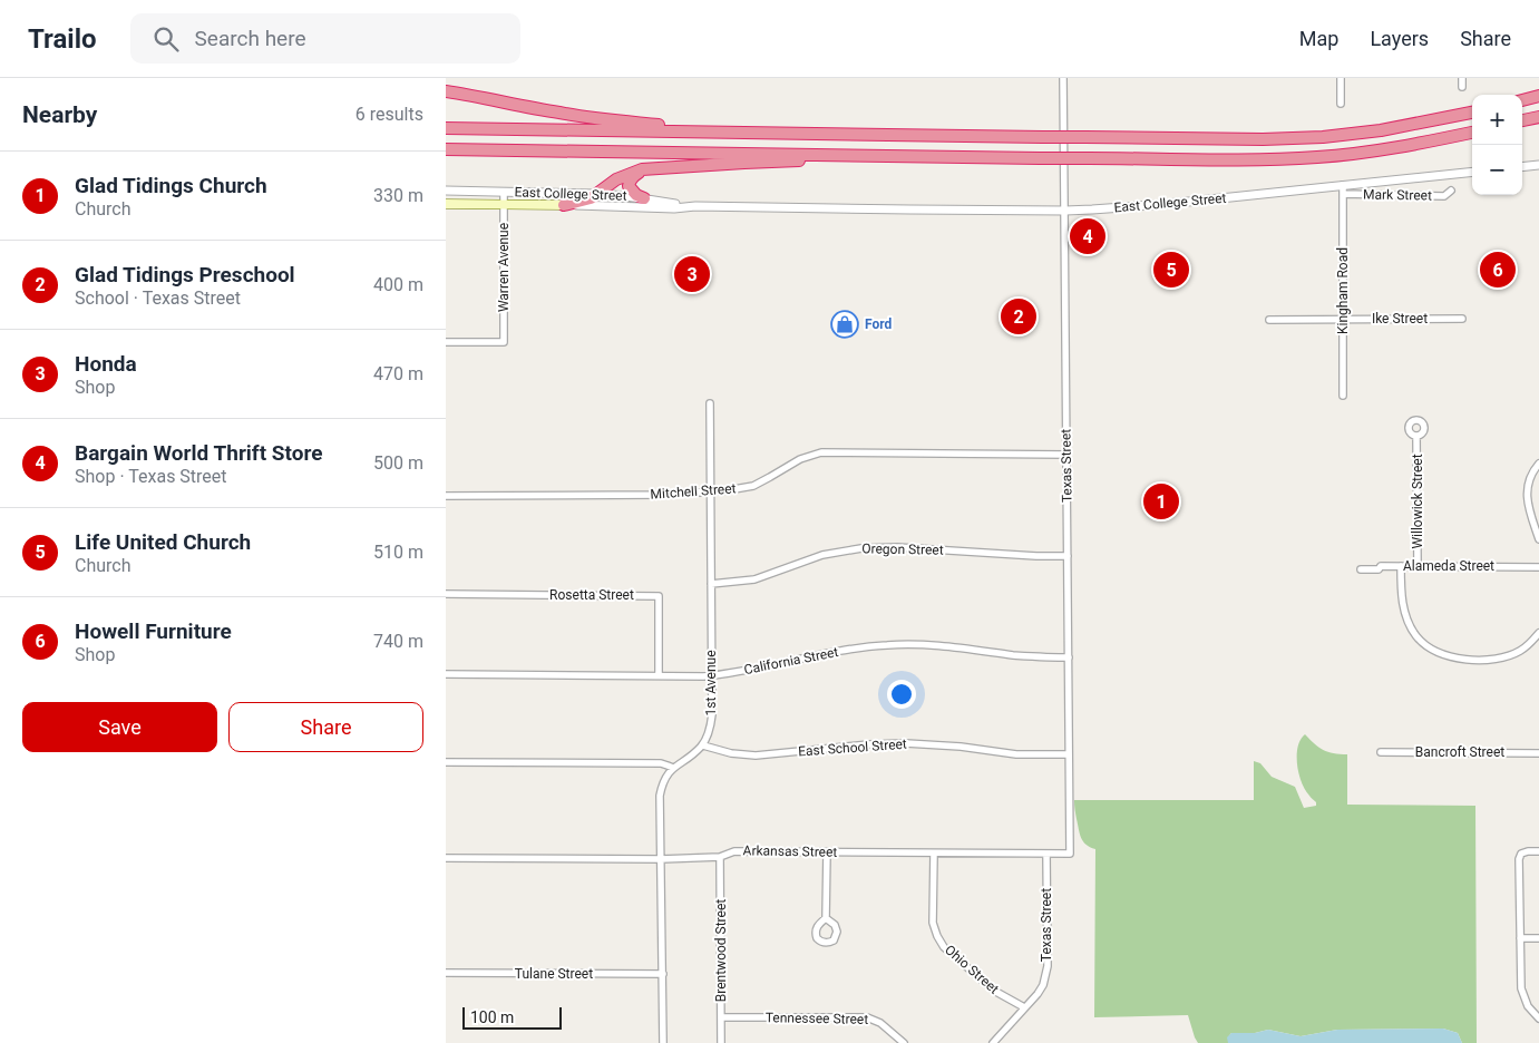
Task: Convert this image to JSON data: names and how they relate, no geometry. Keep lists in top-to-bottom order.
{
  "streets": {
    "main road": ["East College Street"],
    "street": [
      "Mark Street",
      "Warren Avenue",
      "Kingham Road",
      "Ike Street",
      "Texas Street",
      "Mitchell Street",
      "Willowick Street",
      "Oregon Street",
      "Alameda Street",
      "Rosetta Street",
      "California Street",
      "1st Avenue",
      "East School Street",
      "Bancroft Street",
      "Arkansas Street",
      "Brentwood Street",
      "Ohio Street",
      "Tulane Street",
      "Tennessee Street"
    ]
  },
  "crossings": [
    ["East College Street", "Warren Avenue"],
    ["East College Street", "Kingham Road"],
    ["East College Street", "Texas Street"],
    ["Mark Street", "Kingham Road"],
    ["Kingham Road", "Ike Street"],
    ["Texas Street", "Mitchell Street"],
    ["Texas Street", "Oregon Street"],
    ["Texas Street", "California Street"],
    ["Texas Street", "East School Street"],
    ["Texas Street", "Arkansas Street"],
    ["Texas Street", "Ohio Street"],
    ["Mitchell Street", "1st Avenue"],
    ["Willowick Street", "Alameda Street"],
    ["Oregon Street", "1st Avenue"],
    ["Rosetta Street", "California Street"],
    ["California Street", "1st Avenue"],
    ["1st Avenue", "East School Street"],
    ["Arkansas Street", "Brentwood Street"],
    ["Arkansas Street", "Ohio Street"],
    ["Brentwood Street", "Tennessee Street"]
  ],
  "places": {
    "shop": ["Ford"]
  },
  "scale_bar": "100 m",
  "page": {
    "header": "Trailo",
    "search": "Search here",
    "nav": ["Map", "Layers", "Share"],
    "heading": ["Nearby", "6 results"],
    "map_buttons": ["+", "−"],
    "list": [
      {
        "mark": "1",
        "name": "Glad Tidings Church",
        "note": "Church",
        "value": "330 m"
      },
      {
        "mark": "2",
        "name": "Glad Tidings Preschool",
        "note": "School · Texas Street",
        "value": "400 m"
      },
      {
        "mark": "3",
        "name": "Honda",
        "note": "Shop",
        "value": "470 m"
      },
      {
        "mark": "4",
        "name": "Bargain World Thrift Store",
        "note": "Shop · Texas Street",
        "value": "500 m"
      },
      {
        "mark": "5",
        "name": "Life United Church",
        "note": "Church",
        "value": "510 m"
      },
      {
        "mark": "6",
        "name": "Howell Furniture",
        "note": "Shop",
        "value": "740 m"
      }
    ],
    "pins": [
      "4",
      "5",
      "6",
      "3",
      "2",
      "1"
    ],
    "buttons": ["Save", "Share"],
    "scale": "100 m"
  }
}
